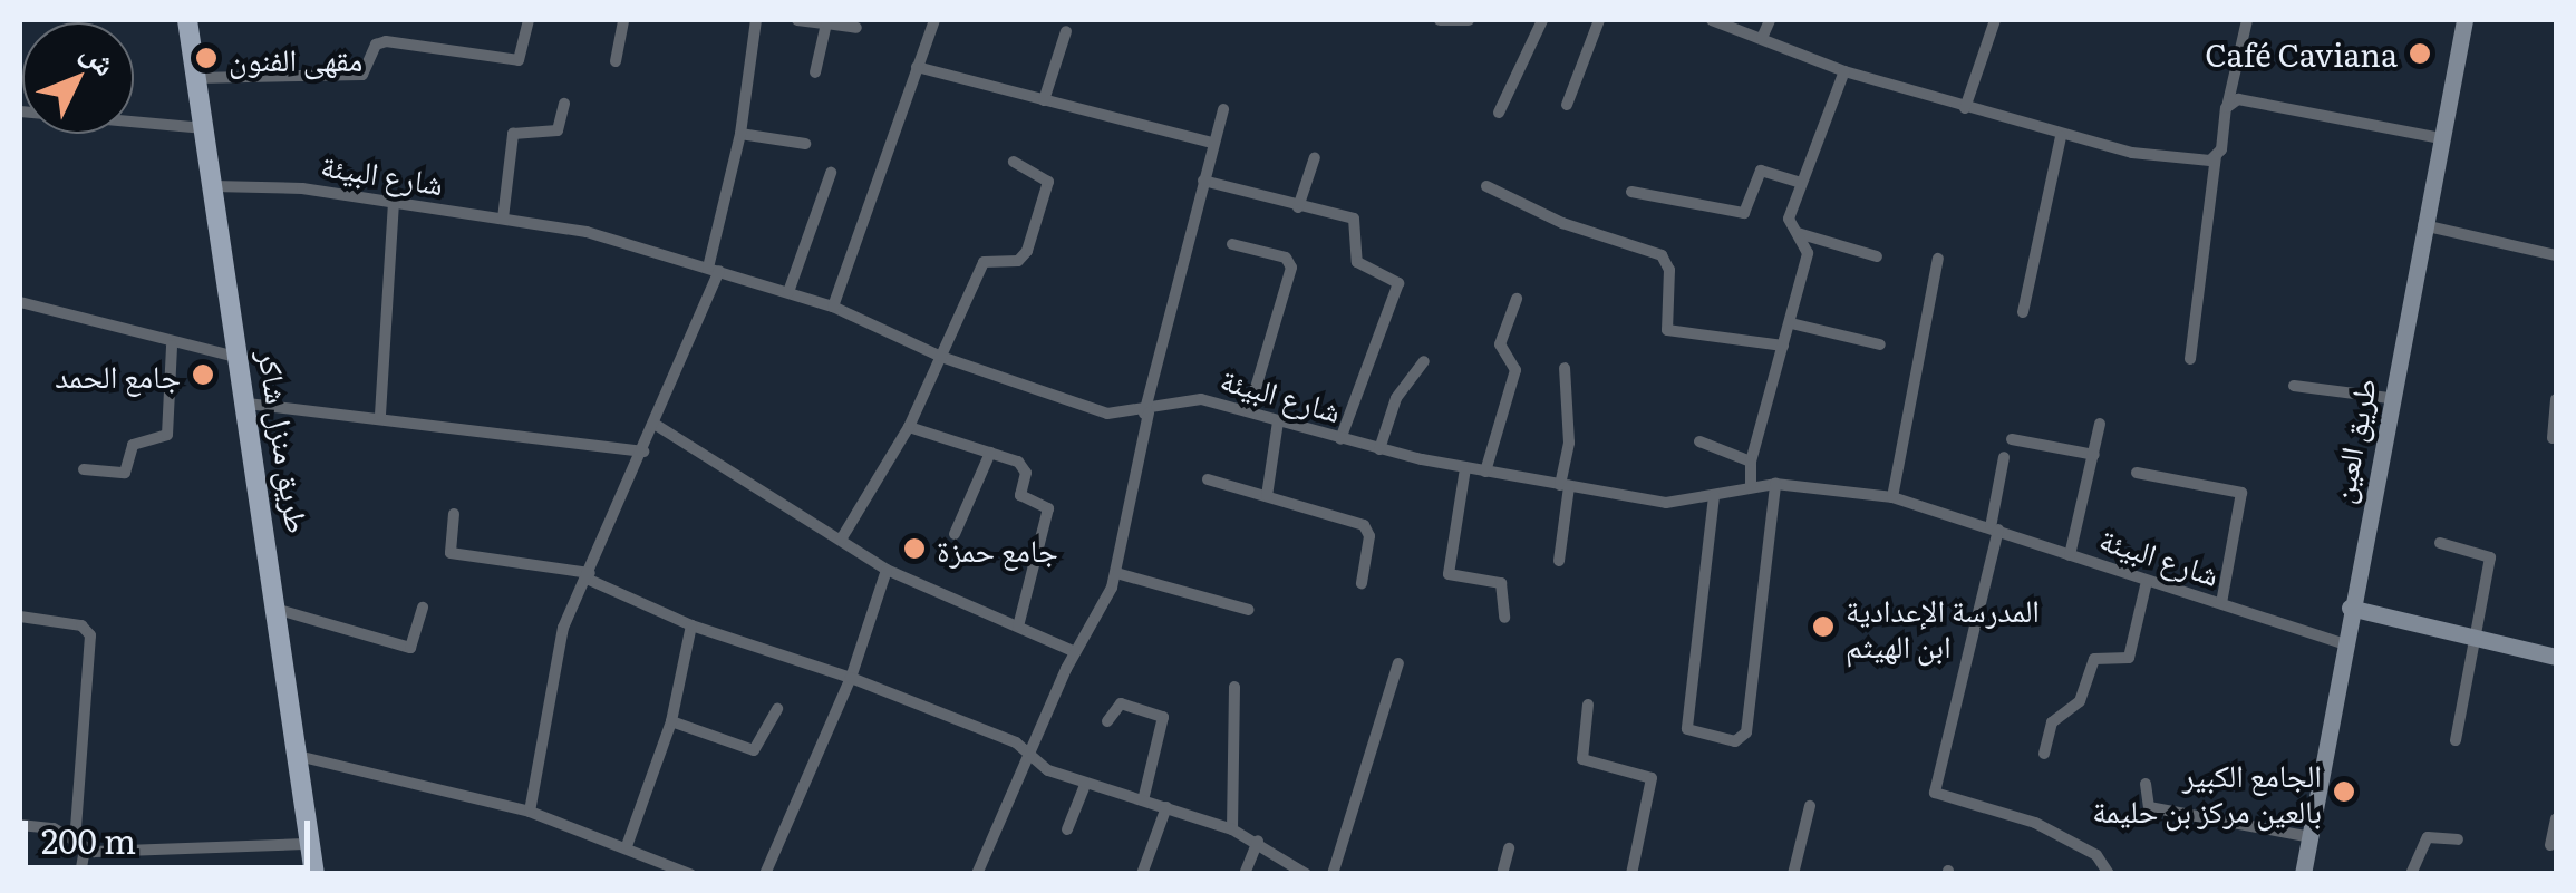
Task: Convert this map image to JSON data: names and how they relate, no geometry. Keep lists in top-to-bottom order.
{
  "streets": {
    "main road": ["طريق العين", "طريق منزل شاكر"],
    "street": ["شارع البيئة"]
  },
  "crossings": [
    ["شارع البيئة", "طريق العين"],
    ["شارع البيئة", "طريق منزل شاكر"]
  ],
  "places": [
    "Café Caviana",
    "مقهى الفنون",
    "جامع الحمد",
    "جامع حمزة",
    "المدرسة الإعدادية ابن الهيثم",
    "الجامع الكبير بالعين مركز بن حليمة"
  ],
  "scale_bar": "200 m",
  "north": "top right"
}
